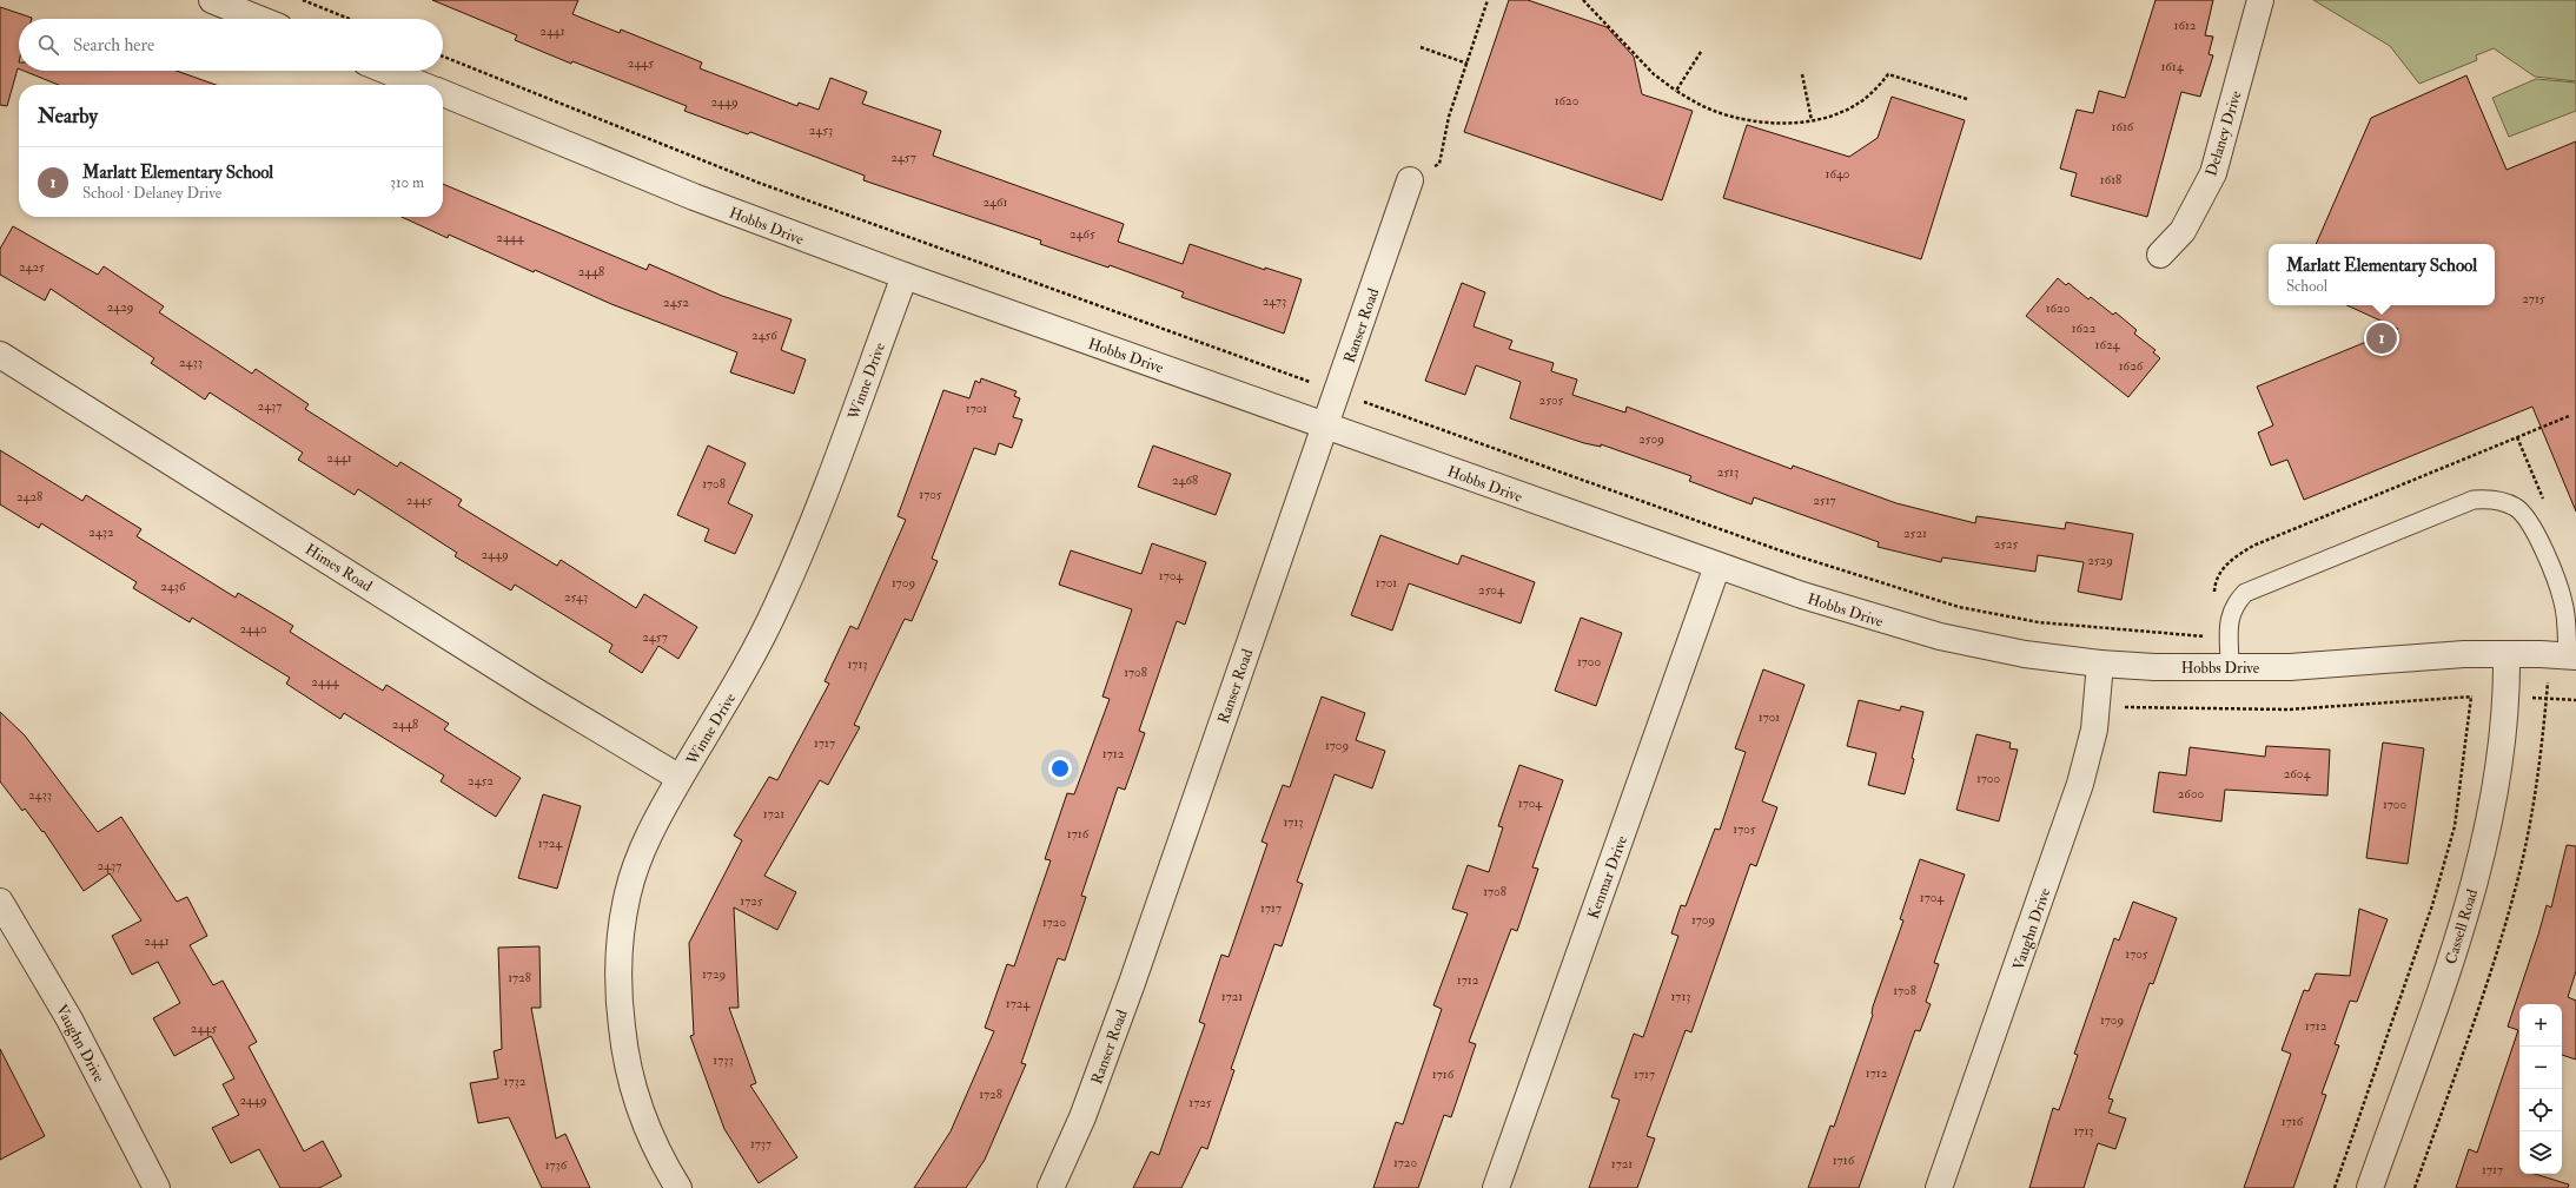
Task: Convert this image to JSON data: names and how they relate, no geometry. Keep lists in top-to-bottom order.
{
  "streets": {
    "street": [
      "Delaney Drive",
      "Hobbs Drive",
      "Ranser Road",
      "Winne Drive",
      "Himes Road",
      "Kenmar Drive",
      "Cassell Road",
      "Vaughn Drive"
    ]
  },
  "crossings": [
    ["Hobbs Drive", "Ranser Road"],
    ["Hobbs Drive", "Winne Drive"],
    ["Hobbs Drive", "Kenmar Drive"],
    ["Hobbs Drive", "Cassell Road"],
    ["Hobbs Drive", "Vaughn Drive"],
    ["Winne Drive", "Himes Road"]
  ],
  "house_numbers": [
    "1612",
    "2441",
    "2445",
    "1614",
    "1620",
    "2449",
    "1616",
    "2453",
    "2457",
    "1640",
    "1618",
    "2461",
    "2465",
    "2444",
    "2425",
    "2448",
    "2715",
    "2473",
    "2452",
    "2429",
    "1620",
    "1622",
    "2456",
    "1624",
    "2433",
    "1626",
    "2505",
    "2437",
    "1701",
    "2509",
    "2441",
    "2513",
    "2468",
    "1708",
    "1705",
    "2428",
    "2445",
    "2517",
    "2432",
    "2521",
    "2525",
    "2449",
    "2529",
    "1704",
    "1709",
    "1701",
    "2436",
    "2504",
    "2543",
    "2440",
    "2457",
    "1700",
    "1713",
    "1708",
    "2444",
    "1701",
    "2448",
    "1717",
    "1709",
    "1712",
    "2604",
    "1700",
    "2452",
    "2600",
    "2433",
    "1704",
    "1700",
    "1721",
    "1713",
    "1705",
    "1716",
    "1724",
    "2437",
    "1708",
    "1704",
    "1725",
    "1717",
    "1709",
    "1720",
    "2441",
    "1705",
    "1729",
    "1728",
    "1712",
    "1708",
    "1721",
    "1713",
    "1724",
    "1709",
    "1712",
    "2445",
    "1733",
    "1712",
    "1716",
    "1717",
    "1732",
    "1728",
    "2449",
    "1725",
    "1716",
    "1713",
    "1737",
    "1716",
    "1720",
    "1721",
    "1736",
    "1717"
  ],
  "page": {
    "search": "Search here",
    "heading": "Nearby",
    "list": [
      {
        "mark": "1",
        "name": "Marlatt Elementary School",
        "note": "School · Delaney Drive",
        "value": "310 m"
      }
    ],
    "popup": ["Marlatt Elementary School", "School"],
    "pins": "1",
    "map_buttons": ["+", "−"]
  }
}
